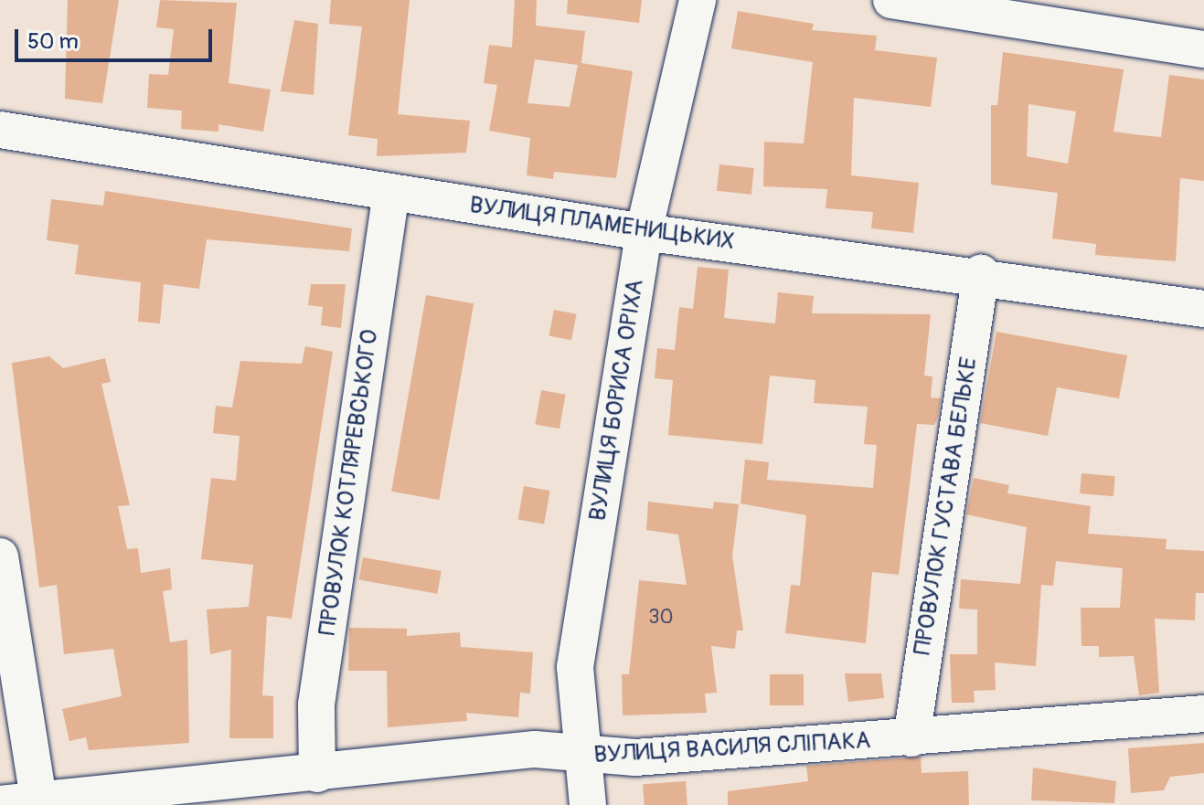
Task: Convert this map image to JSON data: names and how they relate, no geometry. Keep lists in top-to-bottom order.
{
  "streets": {
    "street": [
      "ВУЛИЦЯ ПЛАМЕНИЦЬКИХ",
      "ВУЛИЦЯ БОРИСА ОРІХА",
      "ПРОВУЛОК КОТЛЯРЕВСЬКОГО",
      "ПРОВУЛОК ГУСТАВА БЕЛЬКЕ",
      "ВУЛИЦЯ ВАСИЛЯ СЛІПАКА"
    ]
  },
  "crossings": [
    ["ВУЛИЦЯ ПЛАМЕНИЦЬКИХ", "ВУЛИЦЯ БОРИСА ОРІХА"],
    ["ВУЛИЦЯ ПЛАМЕНИЦЬКИХ", "ПРОВУЛОК КОТЛЯРЕВСЬКОГО"],
    ["ВУЛИЦЯ ПЛАМЕНИЦЬКИХ", "ПРОВУЛОК ГУСТАВА БЕЛЬКЕ"],
    ["ВУЛИЦЯ БОРИСА ОРІХА", "ВУЛИЦЯ ВАСИЛЯ СЛІПАКА"],
    ["ПРОВУЛОК КОТЛЯРЕВСЬКОГО", "ВУЛИЦЯ ВАСИЛЯ СЛІПАКА"],
    ["ПРОВУЛОК ГУСТАВА БЕЛЬКЕ", "ВУЛИЦЯ ВАСИЛЯ СЛІПАКА"]
  ],
  "house_numbers": ["30"],
  "scale_bar": "50 m"
}
